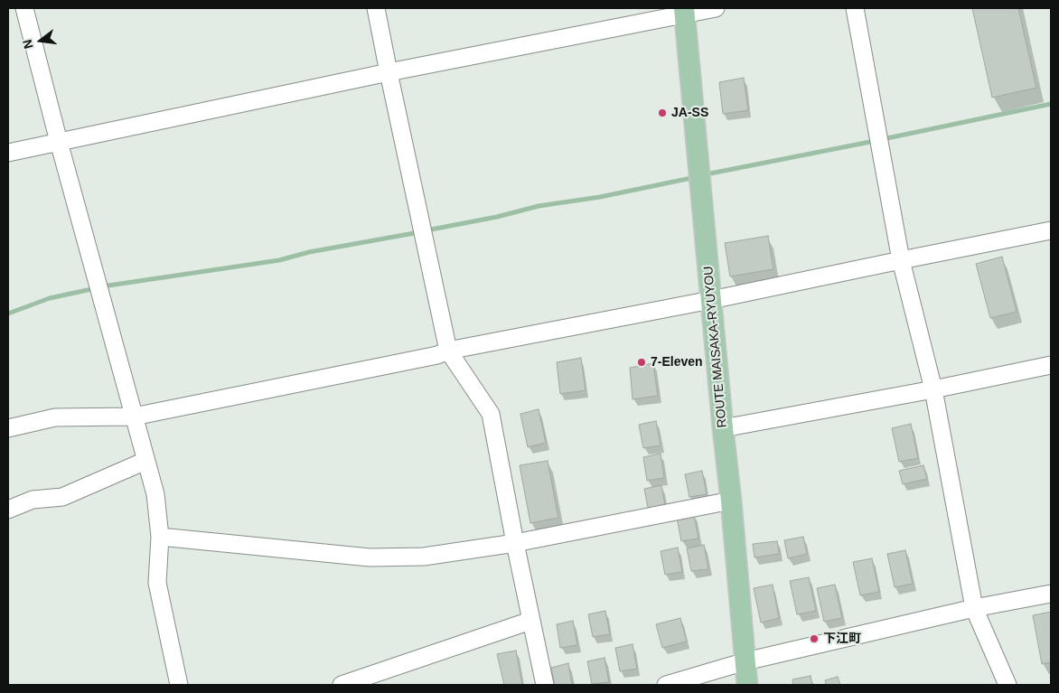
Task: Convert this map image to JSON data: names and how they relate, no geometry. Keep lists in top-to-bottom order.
{
  "streets": {
    "main road": ["ROUTE MAISAKA-RYUYOU"]
  },
  "places": ["JA-SS", "7-Eleven", "下江町"],
  "north": "left"
}
